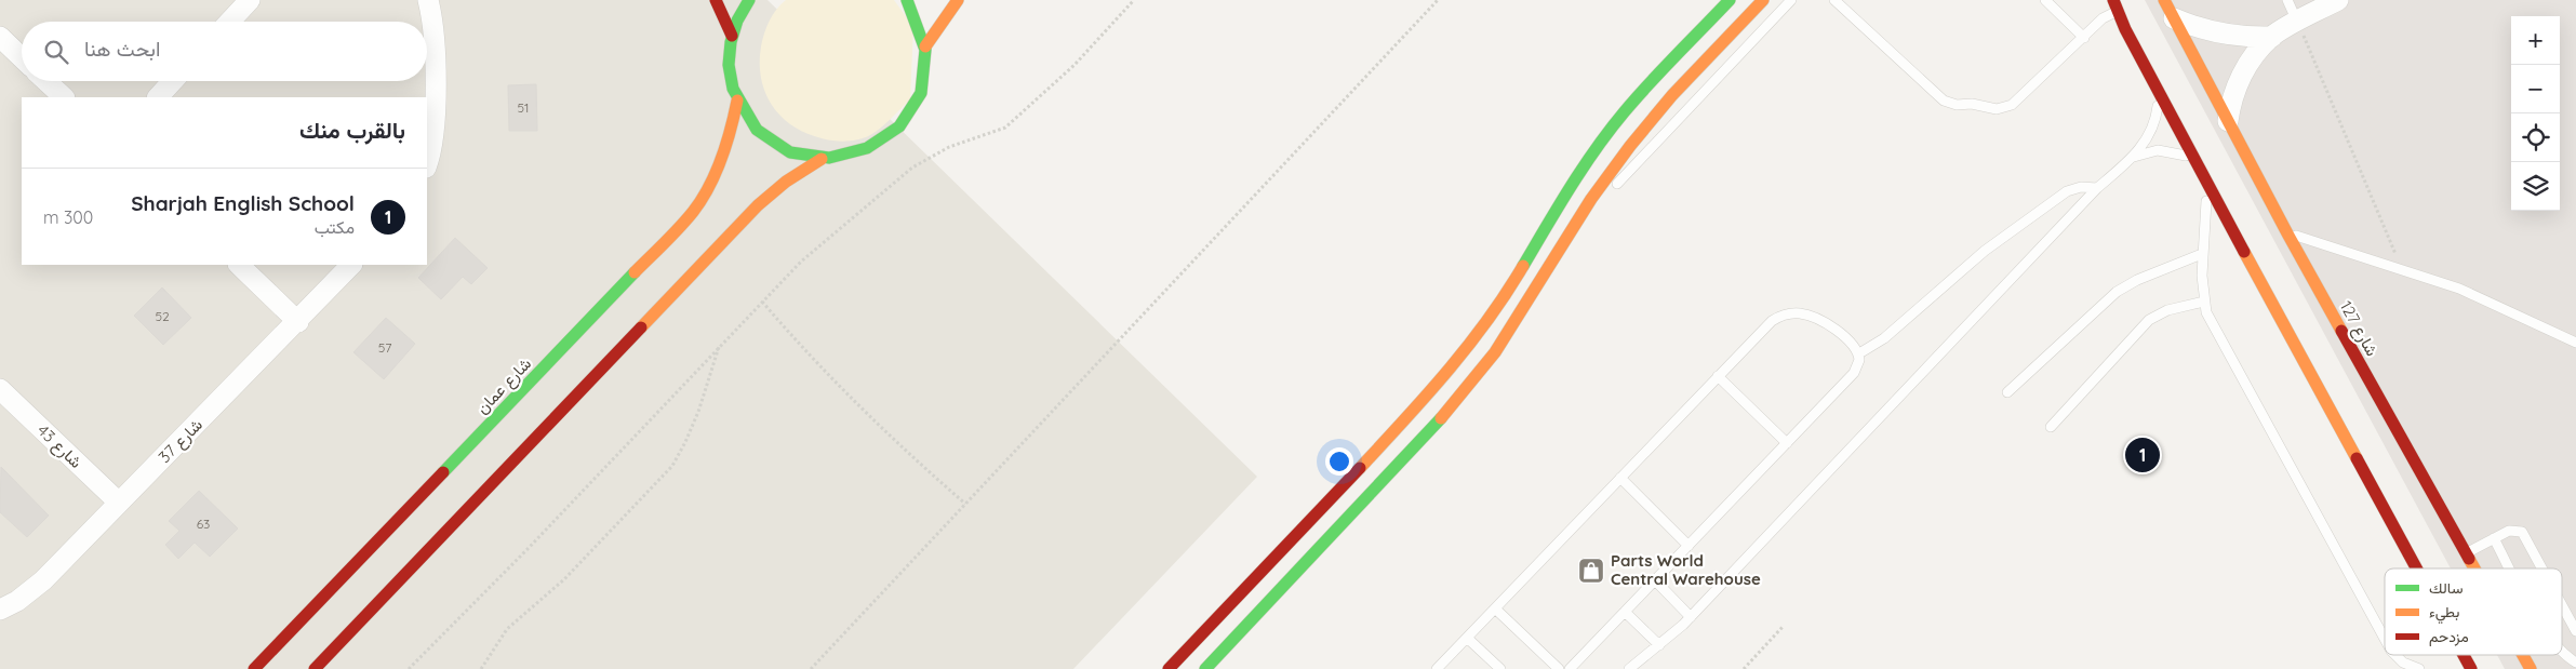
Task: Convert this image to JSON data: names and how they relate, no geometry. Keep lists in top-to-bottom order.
{
  "streets": {
    "street": [
      "شارع 127",
      "شارع عمان",
      "شارع 37",
      "شارع 43"
    ]
  },
  "crossings": [
    ["شارع 37", "شارع 43"]
  ],
  "places": {
    "shop": ["Parts World Central Warehouse"]
  },
  "house_numbers": [
    "51",
    "52",
    "57",
    "63"
  ],
  "legend": ["سالك", "بطيء", "مزدحم"],
  "page": {
    "map_buttons": ["+", "−"],
    "search": "ابحث هنا",
    "heading": "بالقرب منك",
    "list": [
      {
        "mark": "1",
        "name": "Sharjah English School",
        "note": "مكتب",
        "value": "300 m"
      }
    ],
    "pins": "1"
  }
}
